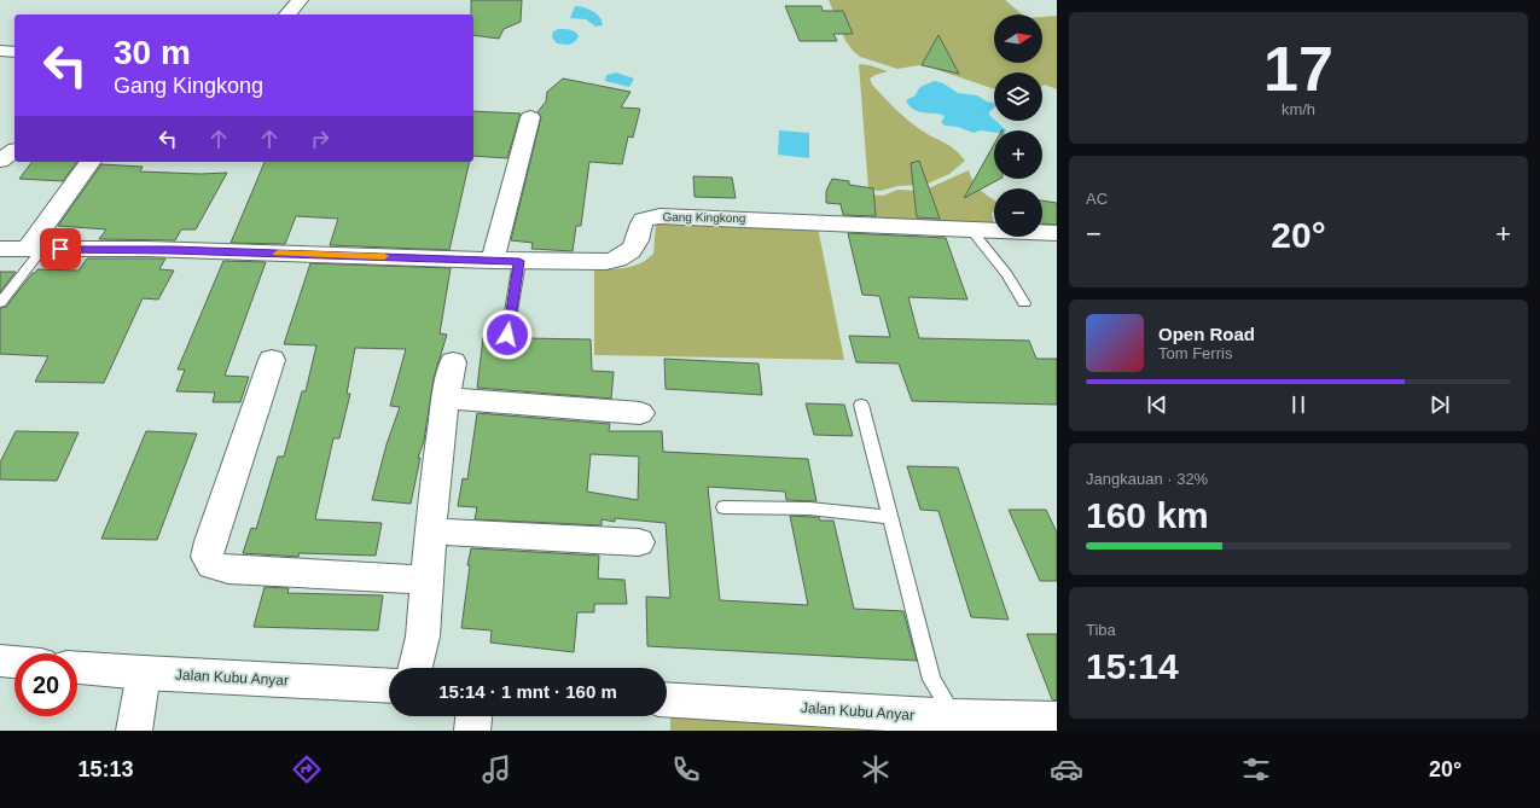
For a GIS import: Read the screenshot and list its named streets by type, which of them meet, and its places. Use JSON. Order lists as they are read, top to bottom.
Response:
{
  "streets": {
    "street": ["Gang Kingkong", "Jalan Kubu Anyar"]
  },
  "north": "right",
  "page": {
    "tile": [
      ["17", "km/h"],
      "AC",
      ["Jangkauan · 32%", "160 km"],
      ["Tiba", "15:14"]
    ],
    "map_buttons": ["+", "−"],
    "turn": ["30 m", "Gang Kingkong"],
    "heat": ["−", "20°", "+"],
    "song": ["Open Road", "Tom Ferris"],
    "limit": "20",
    "trip": "15:14 · 1 mnt · 160 m",
    "tabs": ["15:13", "20°"]
  }
}
